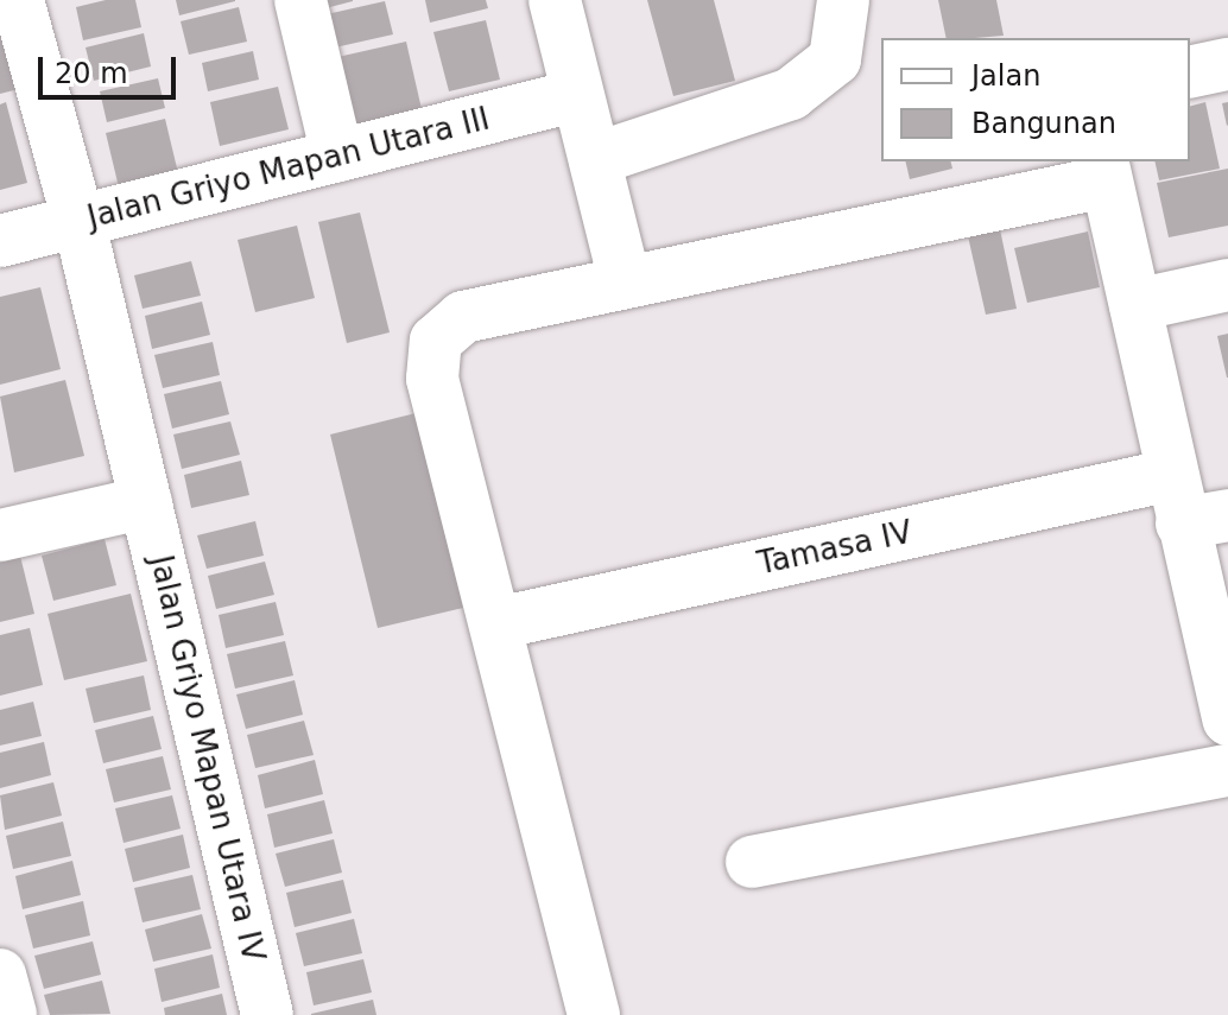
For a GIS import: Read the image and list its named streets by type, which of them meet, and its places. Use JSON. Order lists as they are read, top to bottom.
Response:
{
  "streets": {
    "street": ["Jalan Griyo Mapan Utara III", "Tamasa IV", "Jalan Griyo Mapan Utara IV"]
  },
  "crossings": [
    ["Jalan Griyo Mapan Utara III", "Jalan Griyo Mapan Utara IV"]
  ],
  "legend": ["Jalan", "Bangunan"],
  "scale_bar": "20 m"
}
